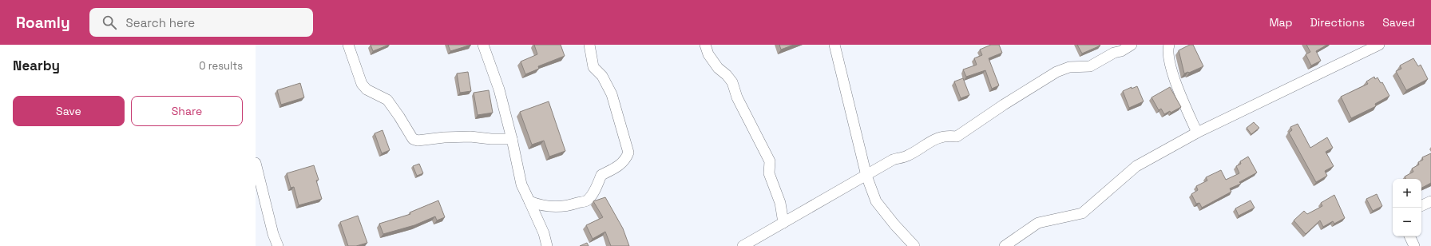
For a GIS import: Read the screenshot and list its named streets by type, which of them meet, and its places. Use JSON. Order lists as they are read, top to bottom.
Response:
{
  "page": {
    "header": "Roamly",
    "search": "Search here",
    "nav": ["Map", "Directions", "Saved"],
    "heading": ["Nearby", "0 results"],
    "buttons": ["Save", "Share"],
    "map_buttons": ["+", "−"]
  }
}
